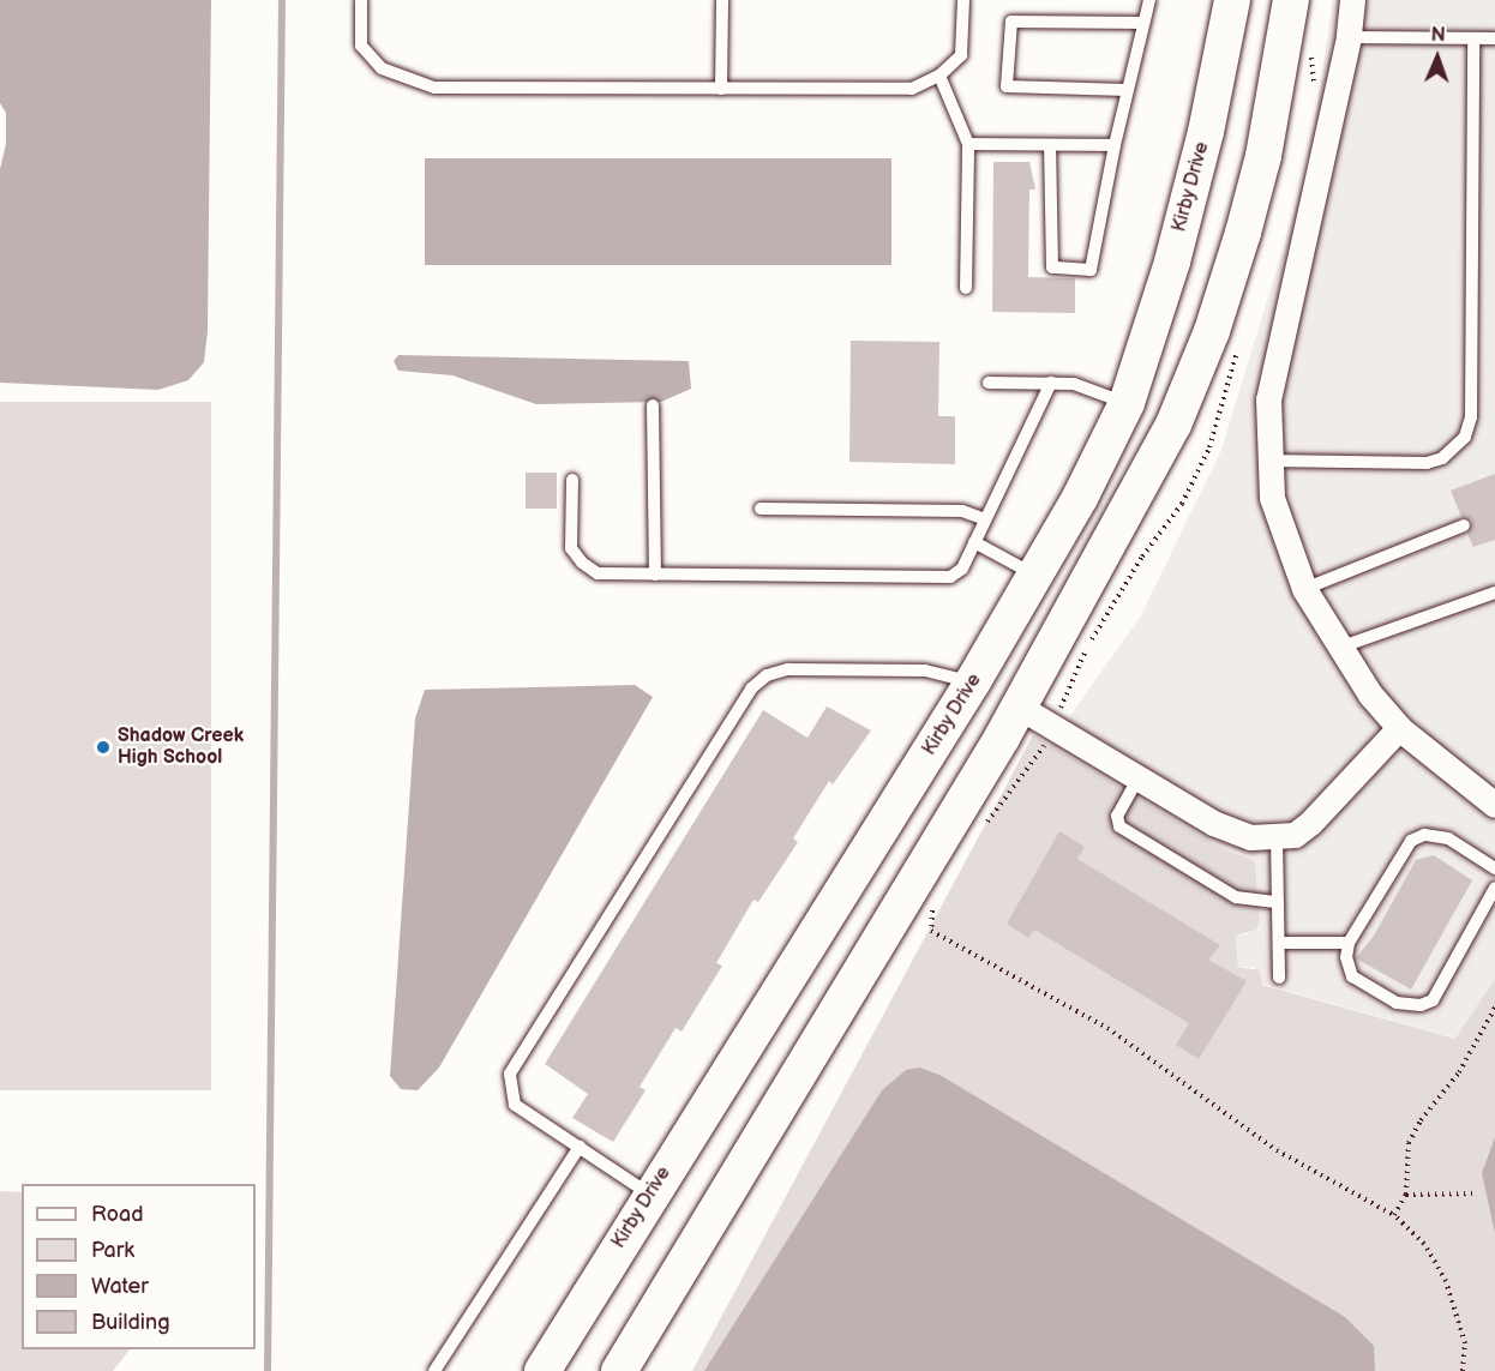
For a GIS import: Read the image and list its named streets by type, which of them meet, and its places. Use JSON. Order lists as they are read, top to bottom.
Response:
{
  "streets": {
    "main road": ["Kirby Drive"]
  },
  "places": ["Shadow Creek High School"],
  "legend": [
    "Road",
    "Park",
    "Water",
    "Building"
  ],
  "north": "top"
}
